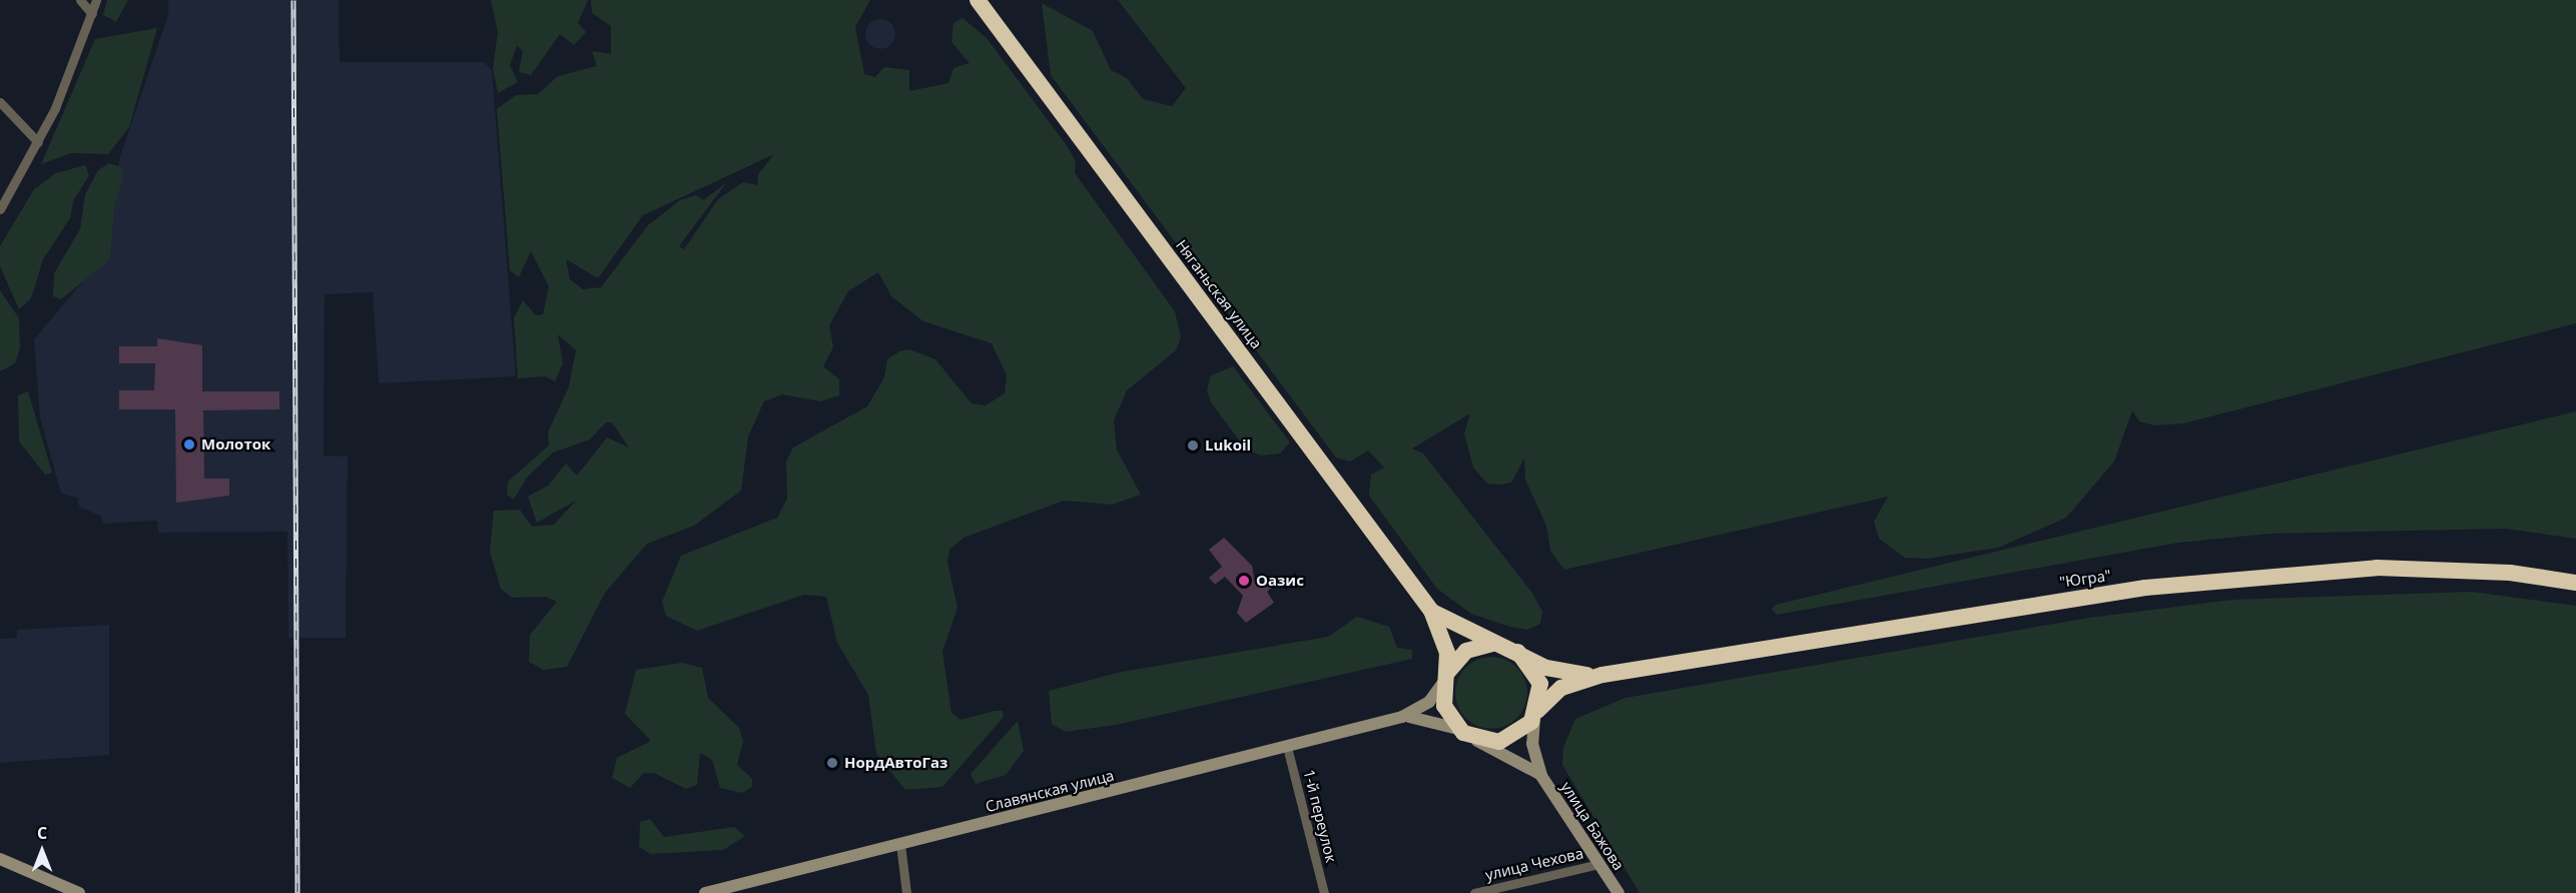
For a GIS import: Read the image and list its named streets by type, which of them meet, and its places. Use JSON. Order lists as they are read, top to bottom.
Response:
{
  "streets": {
    "highway": ["Няганьская улица", "\"Югра\""],
    "street": [
      "Славянская улица",
      "1-й переулок",
      "улица Бажова",
      "улица Чехова"
    ]
  },
  "crossings": [
    ["Славянская улица", "1-й переулок"],
    ["улица Бажова", "улица Чехова"]
  ],
  "places": [
    "Молоток",
    "Lukoil",
    "Оазис",
    "НордАвтоГаз"
  ],
  "north": "top"
}
